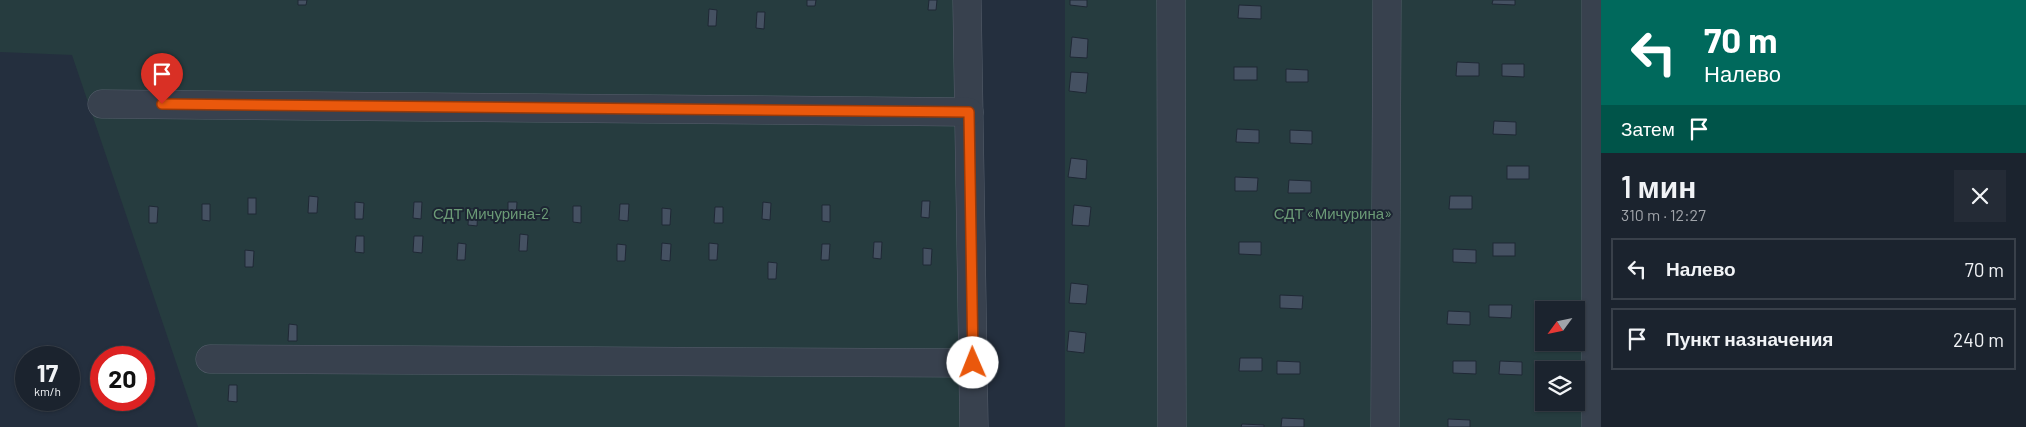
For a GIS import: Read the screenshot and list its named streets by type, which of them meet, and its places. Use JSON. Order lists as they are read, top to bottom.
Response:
{
  "parks": ["СДТ Мичурина-2", "СДТ «Мичурина»"],
  "north": "bottom left",
  "page": {
    "turn": ["70 m", "Налево"],
    "then": "Затем",
    "heading": ["1 мин", "310 m · 12:27"],
    "list": [
      {
        "name": "Налево",
        "value": "70 m"
      },
      {
        "name": "Пункт назначения",
        "value": "240 m"
      }
    ],
    "speed": "17 km/h",
    "limit": "20"
  }
}
